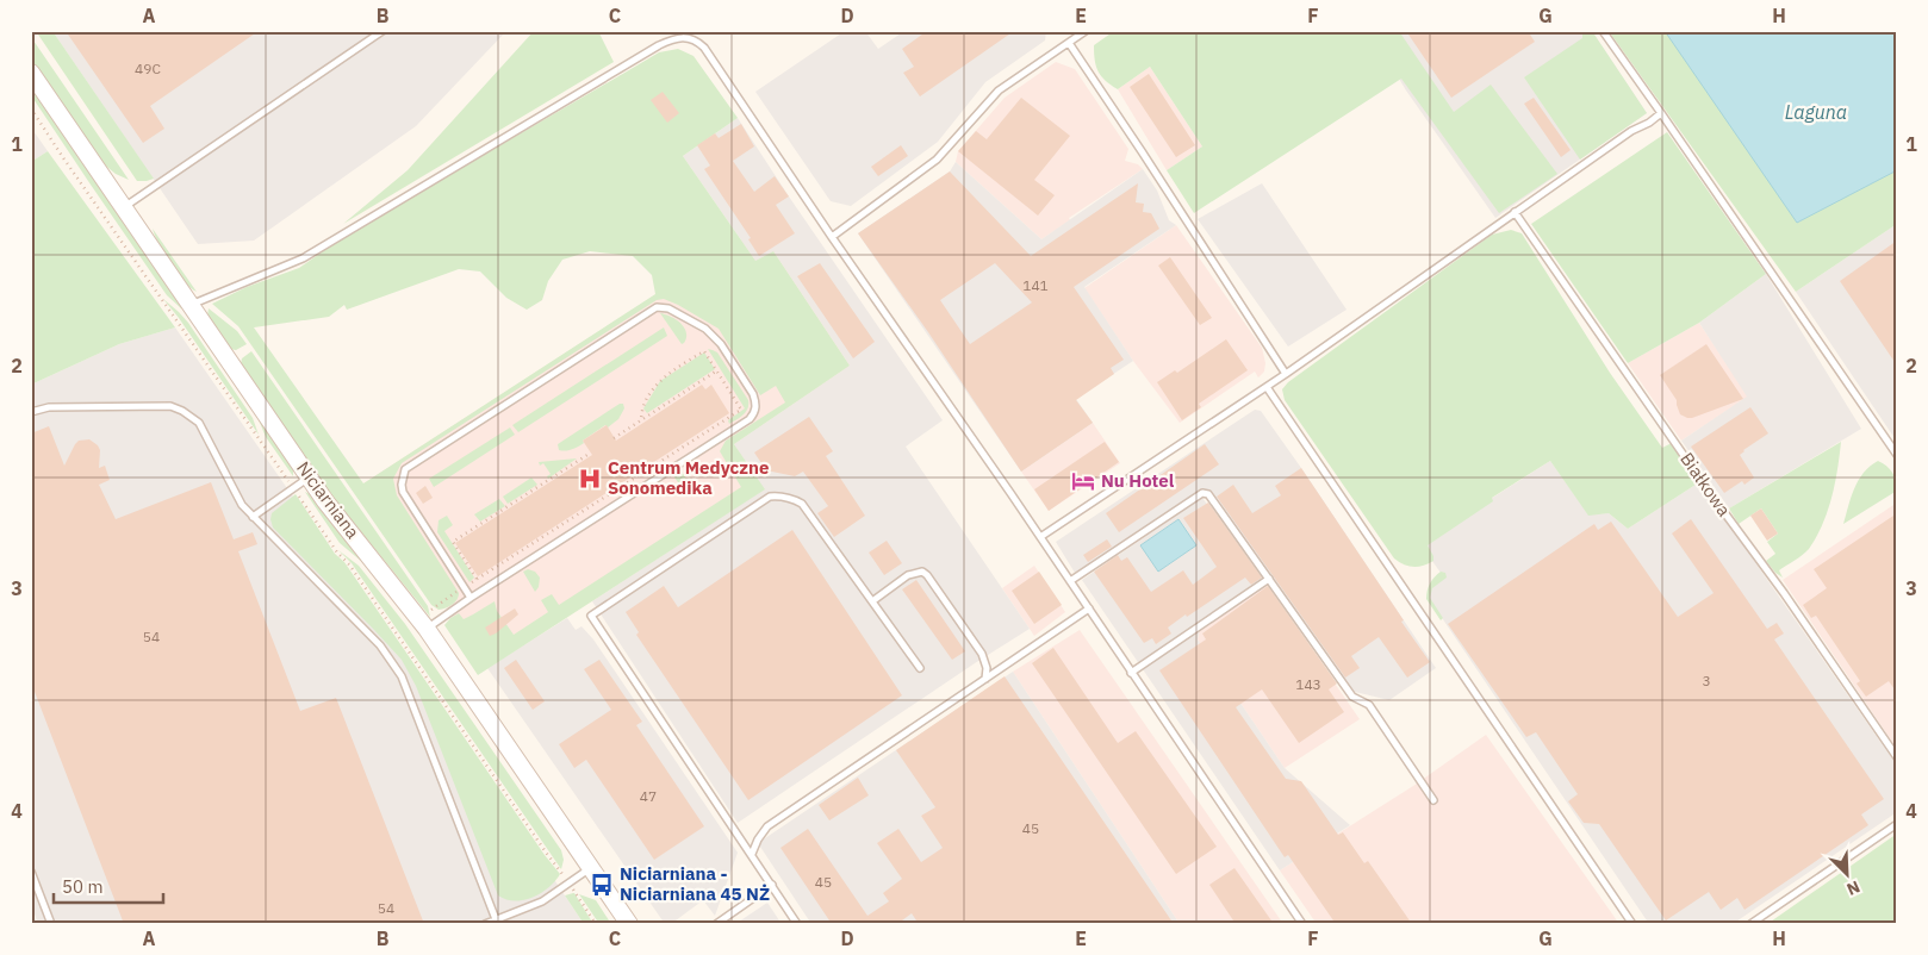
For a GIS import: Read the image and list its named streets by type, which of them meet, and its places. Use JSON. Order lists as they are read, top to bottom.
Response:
{
  "streets": {
    "street": ["Niciarniana"],
    "lane": ["Białkowa"]
  },
  "water": ["Laguna"],
  "places": {
    "hospital": ["Centrum Medyczne Sonomedika"],
    "hotel": ["Nu Hotel"],
    "bus stop": ["Niciarniana - Niciarniana 45 NŻ"]
  },
  "house_numbers": [
    "49C",
    "141",
    "54",
    "3",
    "143",
    "47",
    "45",
    "45",
    "54"
  ],
  "scale_bar": "50 m",
  "north": "bottom right",
  "grid": {
    "columns": [
      "A",
      "B",
      "C",
      "D",
      "E",
      "F",
      "G",
      "H"
    ],
    "rows": [
      "1",
      "2",
      "3",
      "4"
    ]
  }
}
